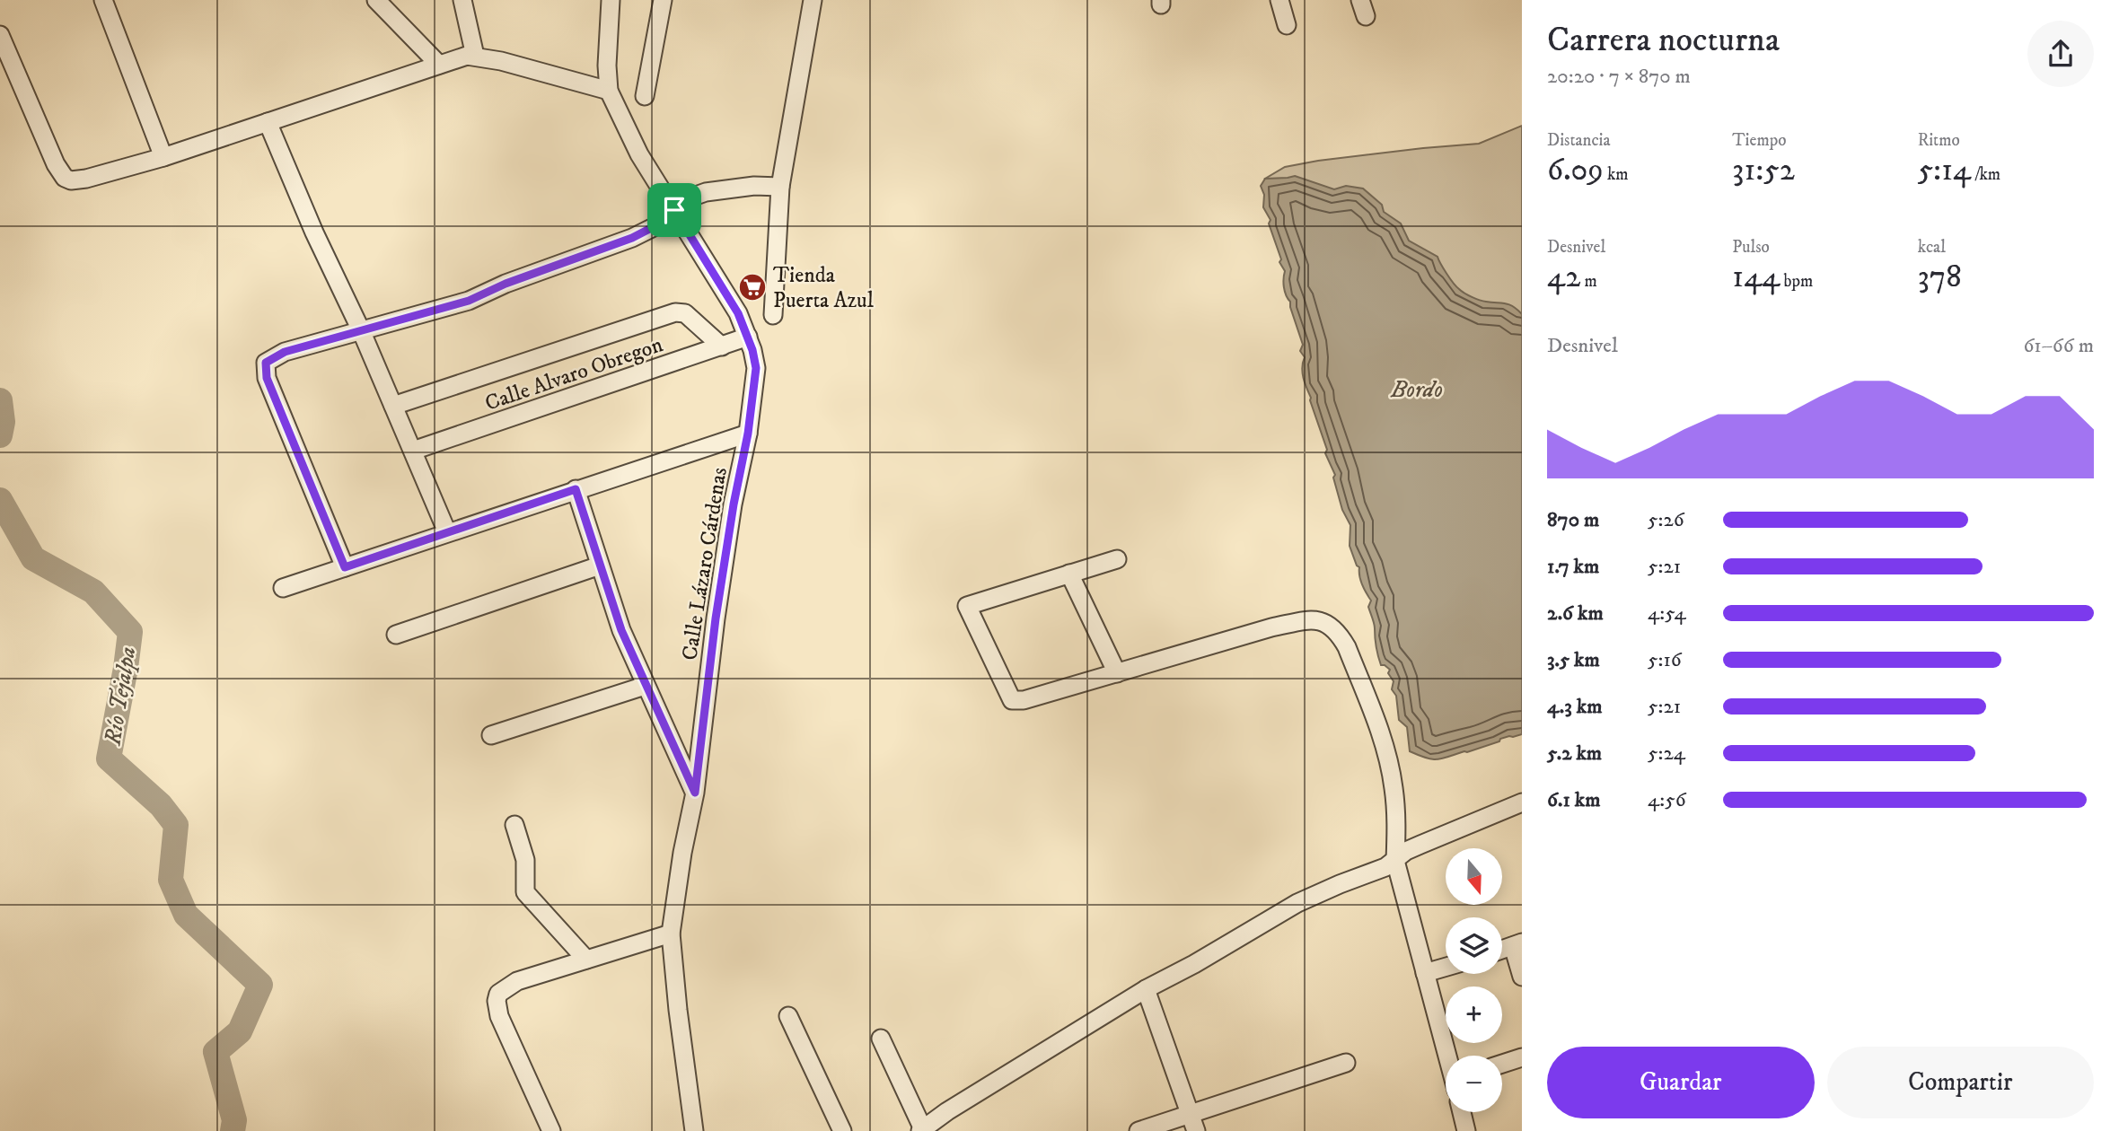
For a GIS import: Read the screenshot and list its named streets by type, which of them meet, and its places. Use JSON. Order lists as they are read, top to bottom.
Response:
{
  "streets": {
    "street": ["Calle Alvaro Obregon", "Calle Lázaro Cárdenas"]
  },
  "crossings": [
    ["Calle Alvaro Obregon", "Calle Lázaro Cárdenas"]
  ],
  "water": ["Bordo", "Río Tejalpa"],
  "places": {
    "supermarket": ["Tienda Puerta Azul"]
  },
  "north": "bottom",
  "page": {
    "heading": ["Carrera nocturna", "20:20 · 7 × 870 m"],
    "stats": [
      ["Distancia", "6.09 km"],
      ["Tiempo", "31:52"],
      ["Ritmo", "5:14 /km"],
      ["Desnivel", "42 m"],
      ["Pulso", "144 bpm"],
      ["kcal", "378"]
    ],
    "chart": ["Desnivel", "61–66 m"],
    "list": [
      {
        "name": "870 m",
        "note": "5:26"
      },
      {
        "name": "1.7 km",
        "note": "5:21"
      },
      {
        "name": "2.6 km",
        "note": "4:54"
      },
      {
        "name": "3.5 km",
        "note": "5:16"
      },
      {
        "name": "4.3 km",
        "note": "5:21"
      },
      {
        "name": "5.2 km",
        "note": "5:24"
      },
      {
        "name": "6.1 km",
        "note": "4:56"
      }
    ],
    "map_buttons": ["+", "−"],
    "buttons": ["Guardar", "Compartir"]
  }
}
